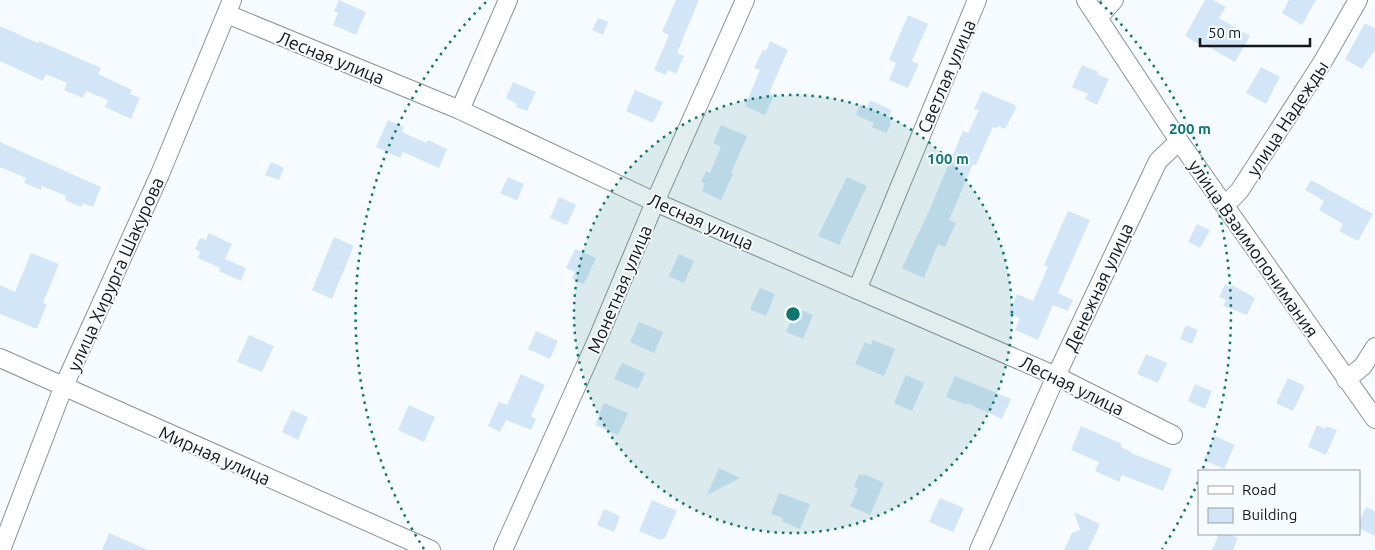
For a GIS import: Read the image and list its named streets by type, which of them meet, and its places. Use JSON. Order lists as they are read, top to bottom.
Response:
{
  "streets": {
    "street": [
      "Лесная улица",
      "Светлая улица",
      "улица Надежды",
      "улица Взаимопонимания",
      "улица Хирурга Шакурова",
      "Денежная улица",
      "Монетная улица",
      "Мирная улица"
    ]
  },
  "crossings": [
    ["Лесная улица", "Светлая улица"],
    ["Лесная улица", "улица Хирурга Шакурова"],
    ["Лесная улица", "Денежная улица"],
    ["Лесная улица", "Монетная улица"],
    ["улица Надежды", "улица Взаимопонимания"],
    ["улица Взаимопонимания", "Денежная улица"],
    ["улица Хирурга Шакурова", "Мирная улица"]
  ],
  "legend": ["Road", "Building"],
  "scale_bar": "50 m",
  "rings": ["200 m", "100 m"]
}
